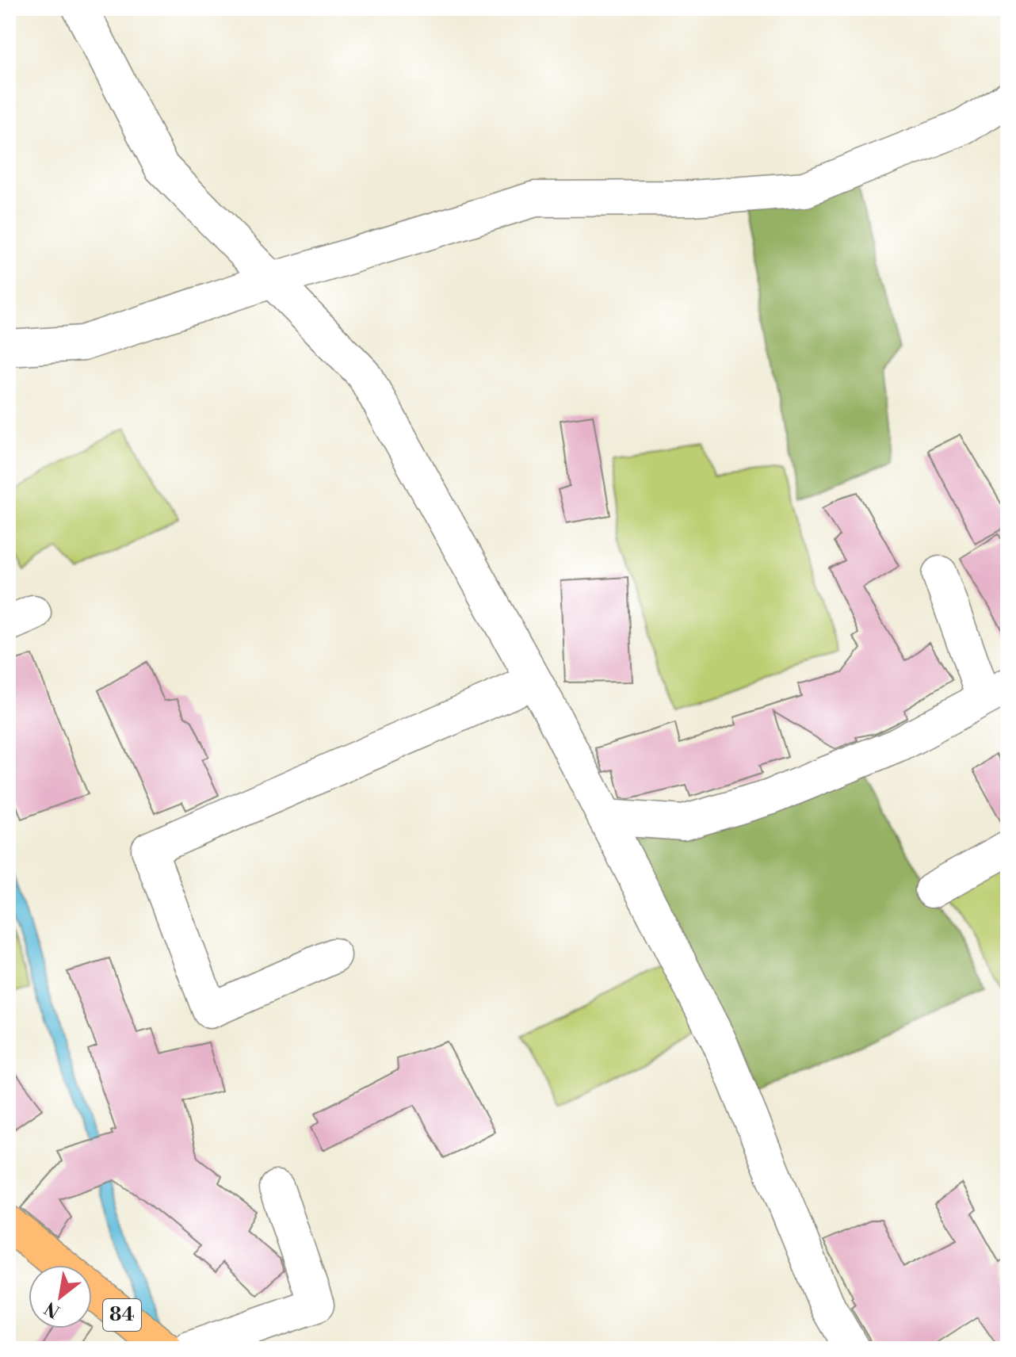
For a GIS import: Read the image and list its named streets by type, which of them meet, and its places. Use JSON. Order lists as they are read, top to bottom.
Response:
{
  "streets": {
    "main road": ["84"]
  },
  "north": "bottom left"
}
